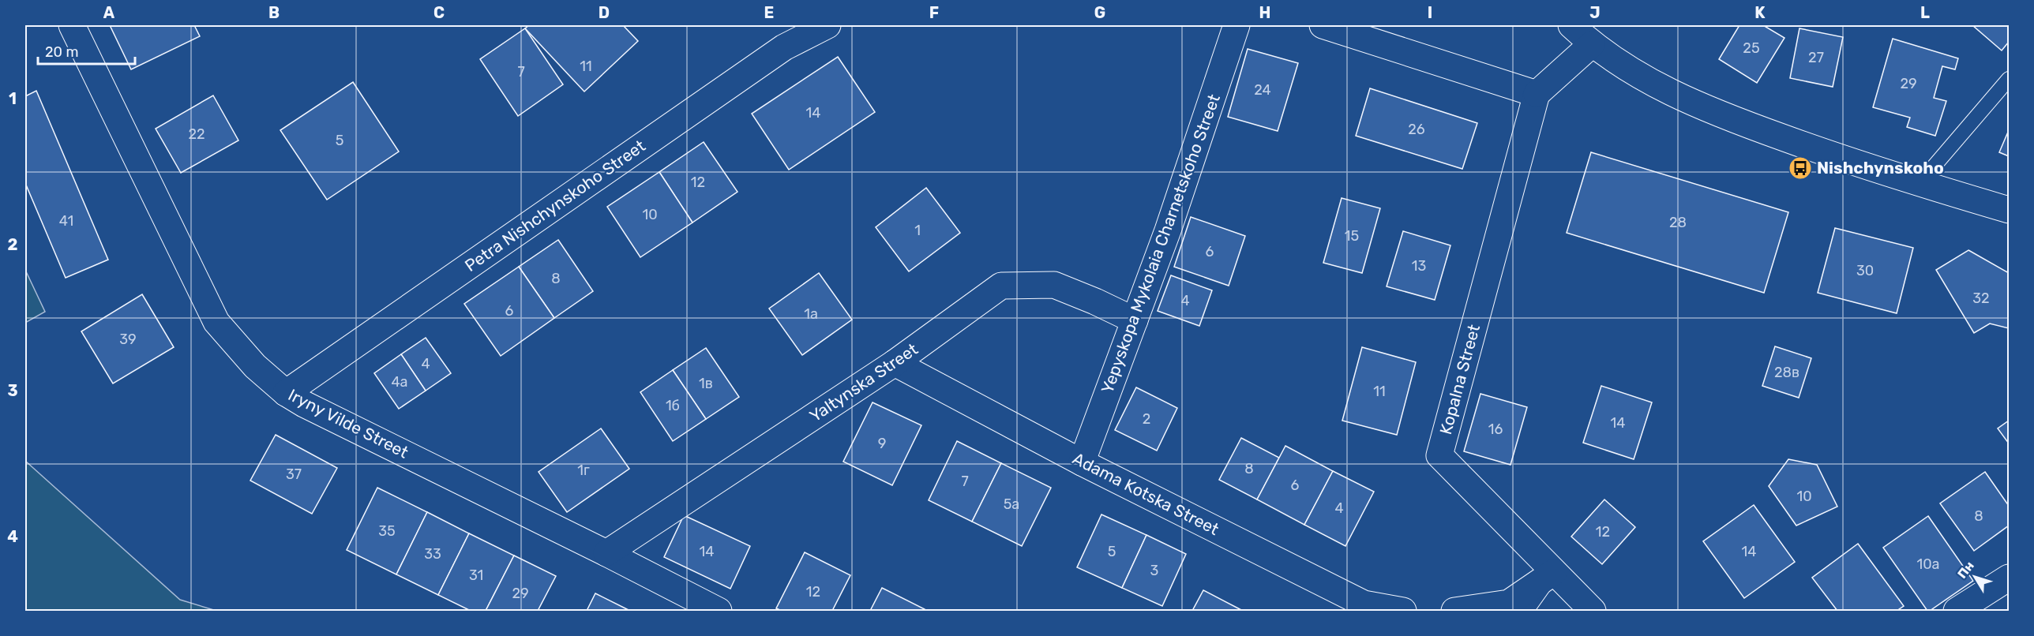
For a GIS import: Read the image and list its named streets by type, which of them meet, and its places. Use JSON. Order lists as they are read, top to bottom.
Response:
{
  "streets": {
    "street": [
      "Petra Nishchynskoho Street",
      "Yepyskopa Mykolaia Charnetskoho Street",
      "Kopalna Street",
      "Yaltynska Street",
      "Iryny Vilde Street",
      "Adama Kotska Street"
    ]
  },
  "crossings": [
    ["Petra Nishchynskoho Street", "Iryny Vilde Street"],
    ["Yepyskopa Mykolaia Charnetskoho Street", "Yaltynska Street"],
    ["Yepyskopa Mykolaia Charnetskoho Street", "Adama Kotska Street"],
    ["Yaltynska Street", "Iryny Vilde Street"],
    ["Yaltynska Street", "Adama Kotska Street"]
  ],
  "places": {
    "bus stop": ["Nishchynskoho"]
  },
  "house_numbers": [
    "25",
    "27",
    "11",
    "7",
    "29",
    "24",
    "14",
    "26",
    "22",
    "5",
    "12",
    "10",
    "41",
    "28",
    "1",
    "15",
    "6",
    "13",
    "30",
    "8",
    "32",
    "4",
    "6",
    "1а",
    "39",
    "4",
    "28в",
    "4а",
    "1в",
    "11",
    "1б",
    "2",
    "14",
    "16",
    "9",
    "8",
    "1г",
    "37",
    "7",
    "6",
    "10",
    "5а",
    "4",
    "8",
    "35",
    "12",
    "14",
    "5",
    "14",
    "33",
    "10а",
    "3",
    "31",
    "12",
    "29"
  ],
  "scale_bar": "20 m",
  "north": "top left",
  "grid": {
    "columns": [
      "A",
      "B",
      "C",
      "D",
      "E",
      "F",
      "G",
      "H",
      "I",
      "J",
      "K",
      "L"
    ],
    "rows": [
      "1",
      "2",
      "3",
      "4"
    ]
  }
}
